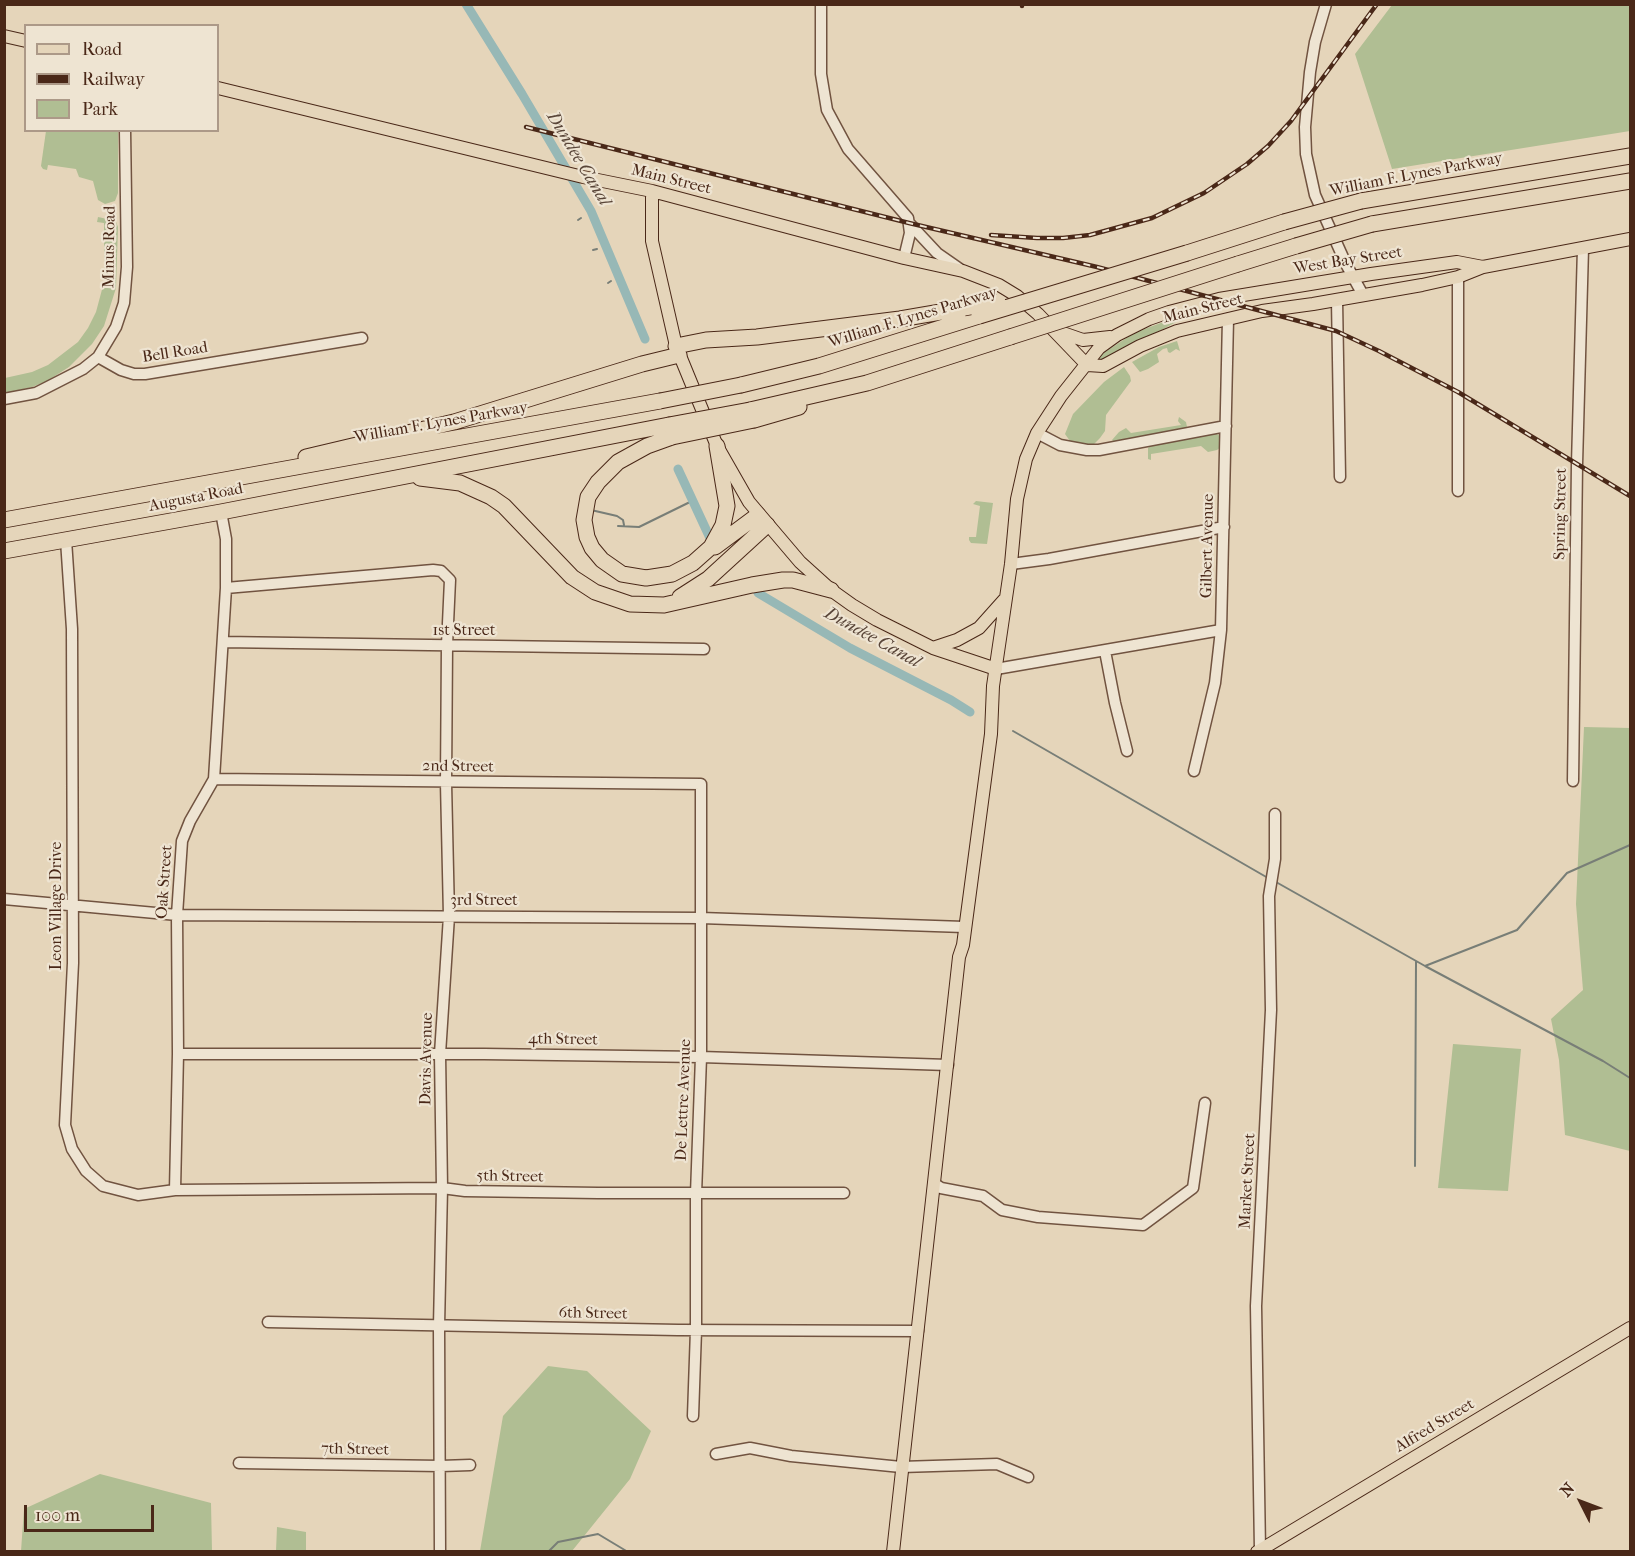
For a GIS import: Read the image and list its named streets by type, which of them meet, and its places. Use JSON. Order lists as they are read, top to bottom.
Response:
{
  "streets": {
    "highway": ["William F. Lynes Parkway", "Augusta Road"],
    "main road": ["Main Street", "West Bay Street", "Alfred Street"],
    "street": [
      "Minus Road",
      "Bell Road",
      "Spring Street",
      "Gilbert Avenue",
      "1st Street",
      "2nd Street",
      "Oak Street",
      "3rd Street",
      "Leon Village Drive",
      "4th Street",
      "Davis Avenue",
      "De Lettre Avenue",
      "5th Street",
      "Market Street",
      "6th Street",
      "7th Street"
    ]
  },
  "crossings": [
    ["William F. Lynes Parkway", "Augusta Road"],
    ["Main Street", "West Bay Street"],
    ["Main Street", "Gilbert Avenue"],
    ["Minus Road", "Bell Road"],
    ["West Bay Street", "Spring Street"],
    ["Augusta Road", "Oak Street"],
    ["Augusta Road", "Leon Village Drive"],
    ["1st Street", "Oak Street"],
    ["1st Street", "Davis Avenue"],
    ["2nd Street", "Oak Street"],
    ["2nd Street", "Davis Avenue"],
    ["2nd Street", "De Lettre Avenue"],
    ["Oak Street", "3rd Street"],
    ["Oak Street", "Leon Village Drive"],
    ["Oak Street", "4th Street"],
    ["Oak Street", "Davis Avenue"],
    ["Oak Street", "5th Street"],
    ["3rd Street", "Leon Village Drive"],
    ["3rd Street", "Davis Avenue"],
    ["3rd Street", "De Lettre Avenue"],
    ["Leon Village Drive", "5th Street"],
    ["4th Street", "Davis Avenue"],
    ["4th Street", "De Lettre Avenue"],
    ["Davis Avenue", "5th Street"],
    ["Davis Avenue", "6th Street"],
    ["Davis Avenue", "7th Street"],
    ["De Lettre Avenue", "5th Street"],
    ["De Lettre Avenue", "6th Street"],
    ["Market Street", "Alfred Street"]
  ],
  "water": ["Dundee Canal"],
  "legend": ["Road", "Railway", "Park"],
  "scale_bar": "100 m",
  "north": "top left"
}
